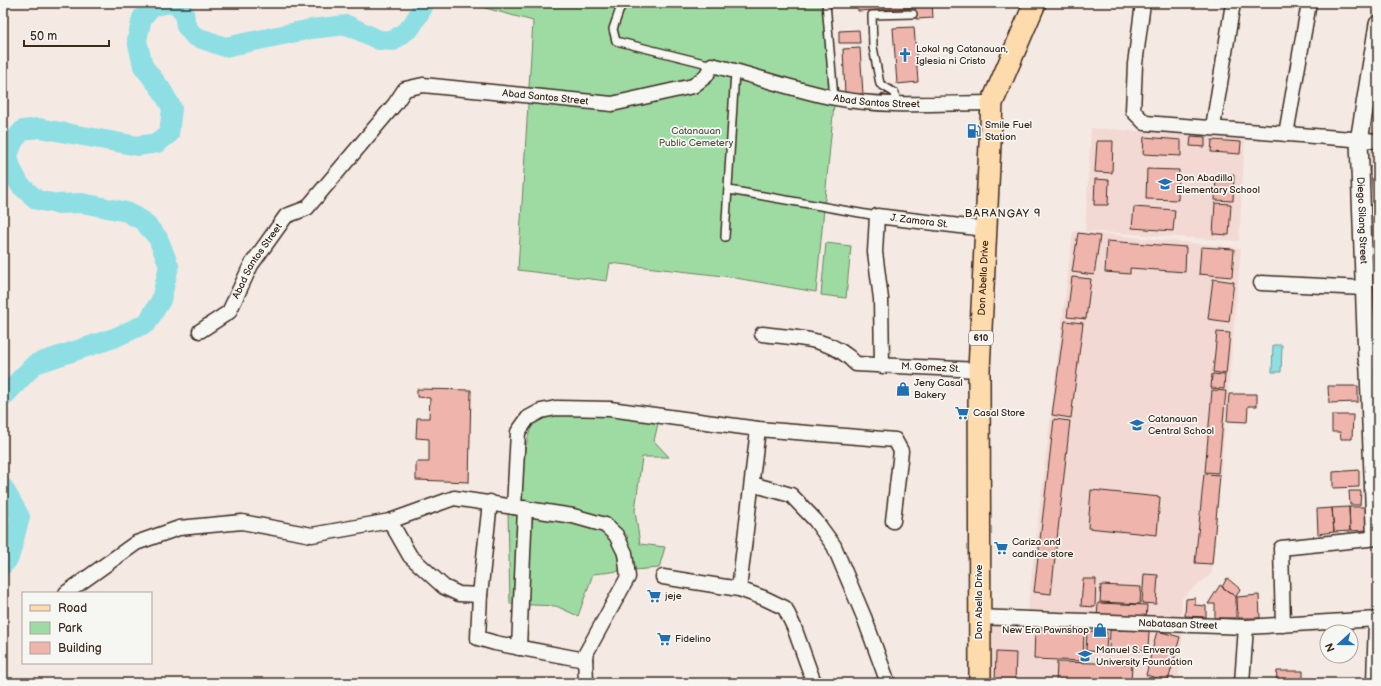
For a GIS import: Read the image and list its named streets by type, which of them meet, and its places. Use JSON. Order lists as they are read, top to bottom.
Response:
{
  "streets": {
    "main road": ["Don Abella Drive", "610"],
    "street": [
      "Abad Santos Street",
      "J. Zamora St.",
      "Diego Silang Street",
      "M. Gomez St.",
      "Nabatasan Street"
    ]
  },
  "crossings": [
    ["Abad Santos Street", "Don Abella Drive"],
    ["J. Zamora St.", "Don Abella Drive"],
    ["Don Abella Drive", "M. Gomez St."],
    ["Don Abella Drive", "Nabatasan Street"]
  ],
  "districts": ["BARANGAY 9"],
  "parks": ["Catanauan Public Cemetery"],
  "places": {
    "church": ["Lokal ng Catanauan, Iglesia ni Cristo"],
    "fuel station": ["Smile Fuel Station"],
    "school or university": ["Don Abadilla Elementary School", "Catanauan Central School", "Manuel S. Enverga University Foundation"],
    "shop": ["Jeny Casal Bakery", "New Era Pawnshop"],
    "supermarket": [
      "Casal Store",
      "Cariza and candice store",
      "jeje",
      "Fidelino"
    ]
  },
  "legend": ["Road", "Park", "Building"],
  "scale_bar": "50 m",
  "north": "left"
}
